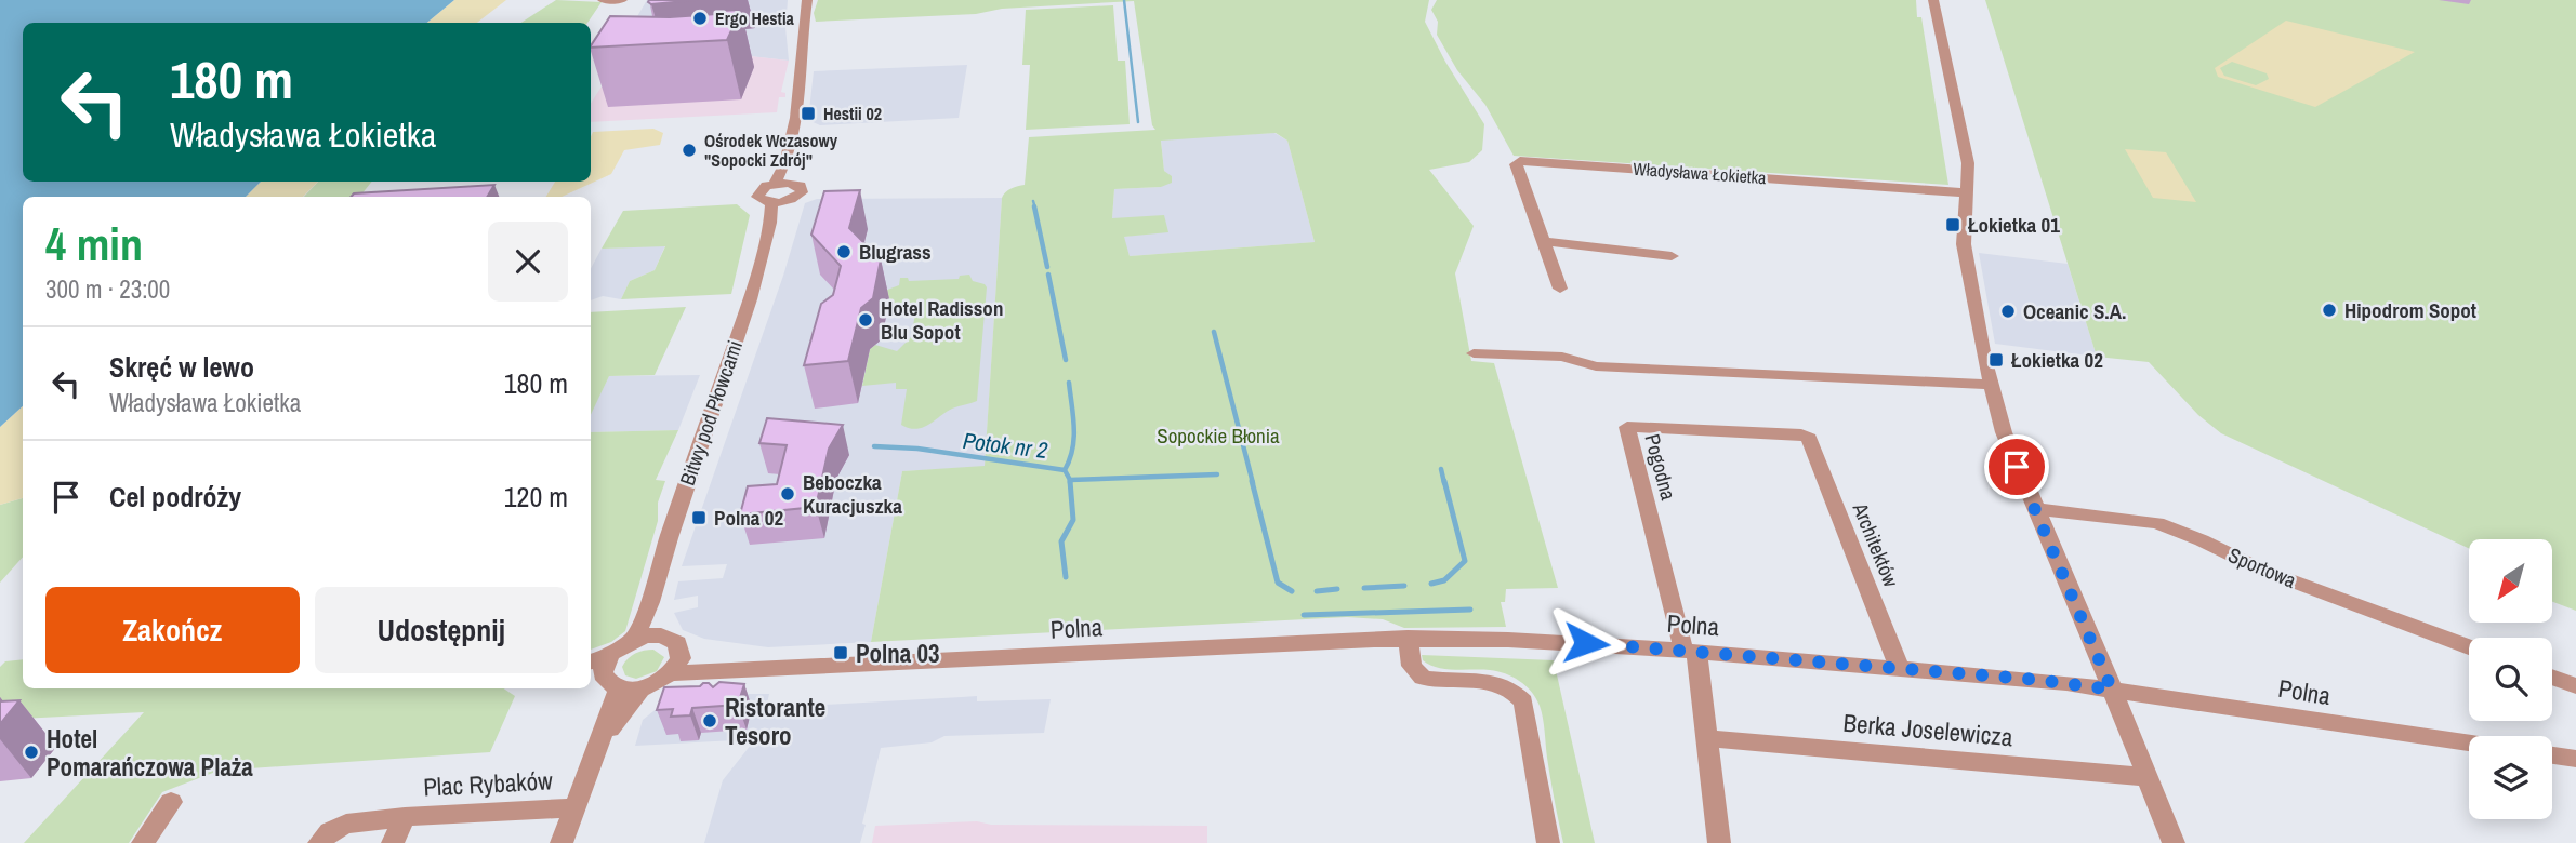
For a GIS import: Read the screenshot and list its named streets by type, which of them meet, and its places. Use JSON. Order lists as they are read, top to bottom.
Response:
{
  "streets": {
    "street": [
      "Władysława Łokietka",
      "Bitwy pod Płowcami",
      "Pogodna",
      "Architektów",
      "Sportowa",
      "Polna",
      "Berka Joselewicza",
      "Plac Rybaków"
    ]
  },
  "crossings": [
    ["Pogodna", "Architektów"],
    ["Pogodna", "Polna"],
    ["Architektów", "Polna"]
  ],
  "water": ["Potok nr 2"],
  "parks": ["Sopockie Błonia"],
  "places": {
    "other": [
      "Ergo Hestia",
      "Ośrodek Wczasowy \"Sopocki Zdrój\"",
      "Blugrass",
      "Hipodrom Sopot",
      "Oceanic S.A.",
      "Hotel Radisson Blu Sopot",
      "Beboczka Kuracjuszka",
      "Ristorante Tesoro",
      "Hotel Pomarańczowa Plaża"
    ],
    "transit": [
      "Hestii 02",
      "Łokietka 01",
      "Łokietka 02",
      "Polna 02",
      "Polna 03"
    ]
  },
  "north": "bottom left",
  "page": {
    "turn": ["180 m", "Władysława Łokietka"],
    "heading": ["4 min", "300 m · 23:00"],
    "list": [
      {
        "name": "Skręć w lewo",
        "note": "Władysława Łokietka",
        "value": "180 m"
      },
      {
        "name": "Cel podróży",
        "value": "120 m"
      }
    ],
    "buttons": ["Zakończ", "Udostępnij"]
  }
}
